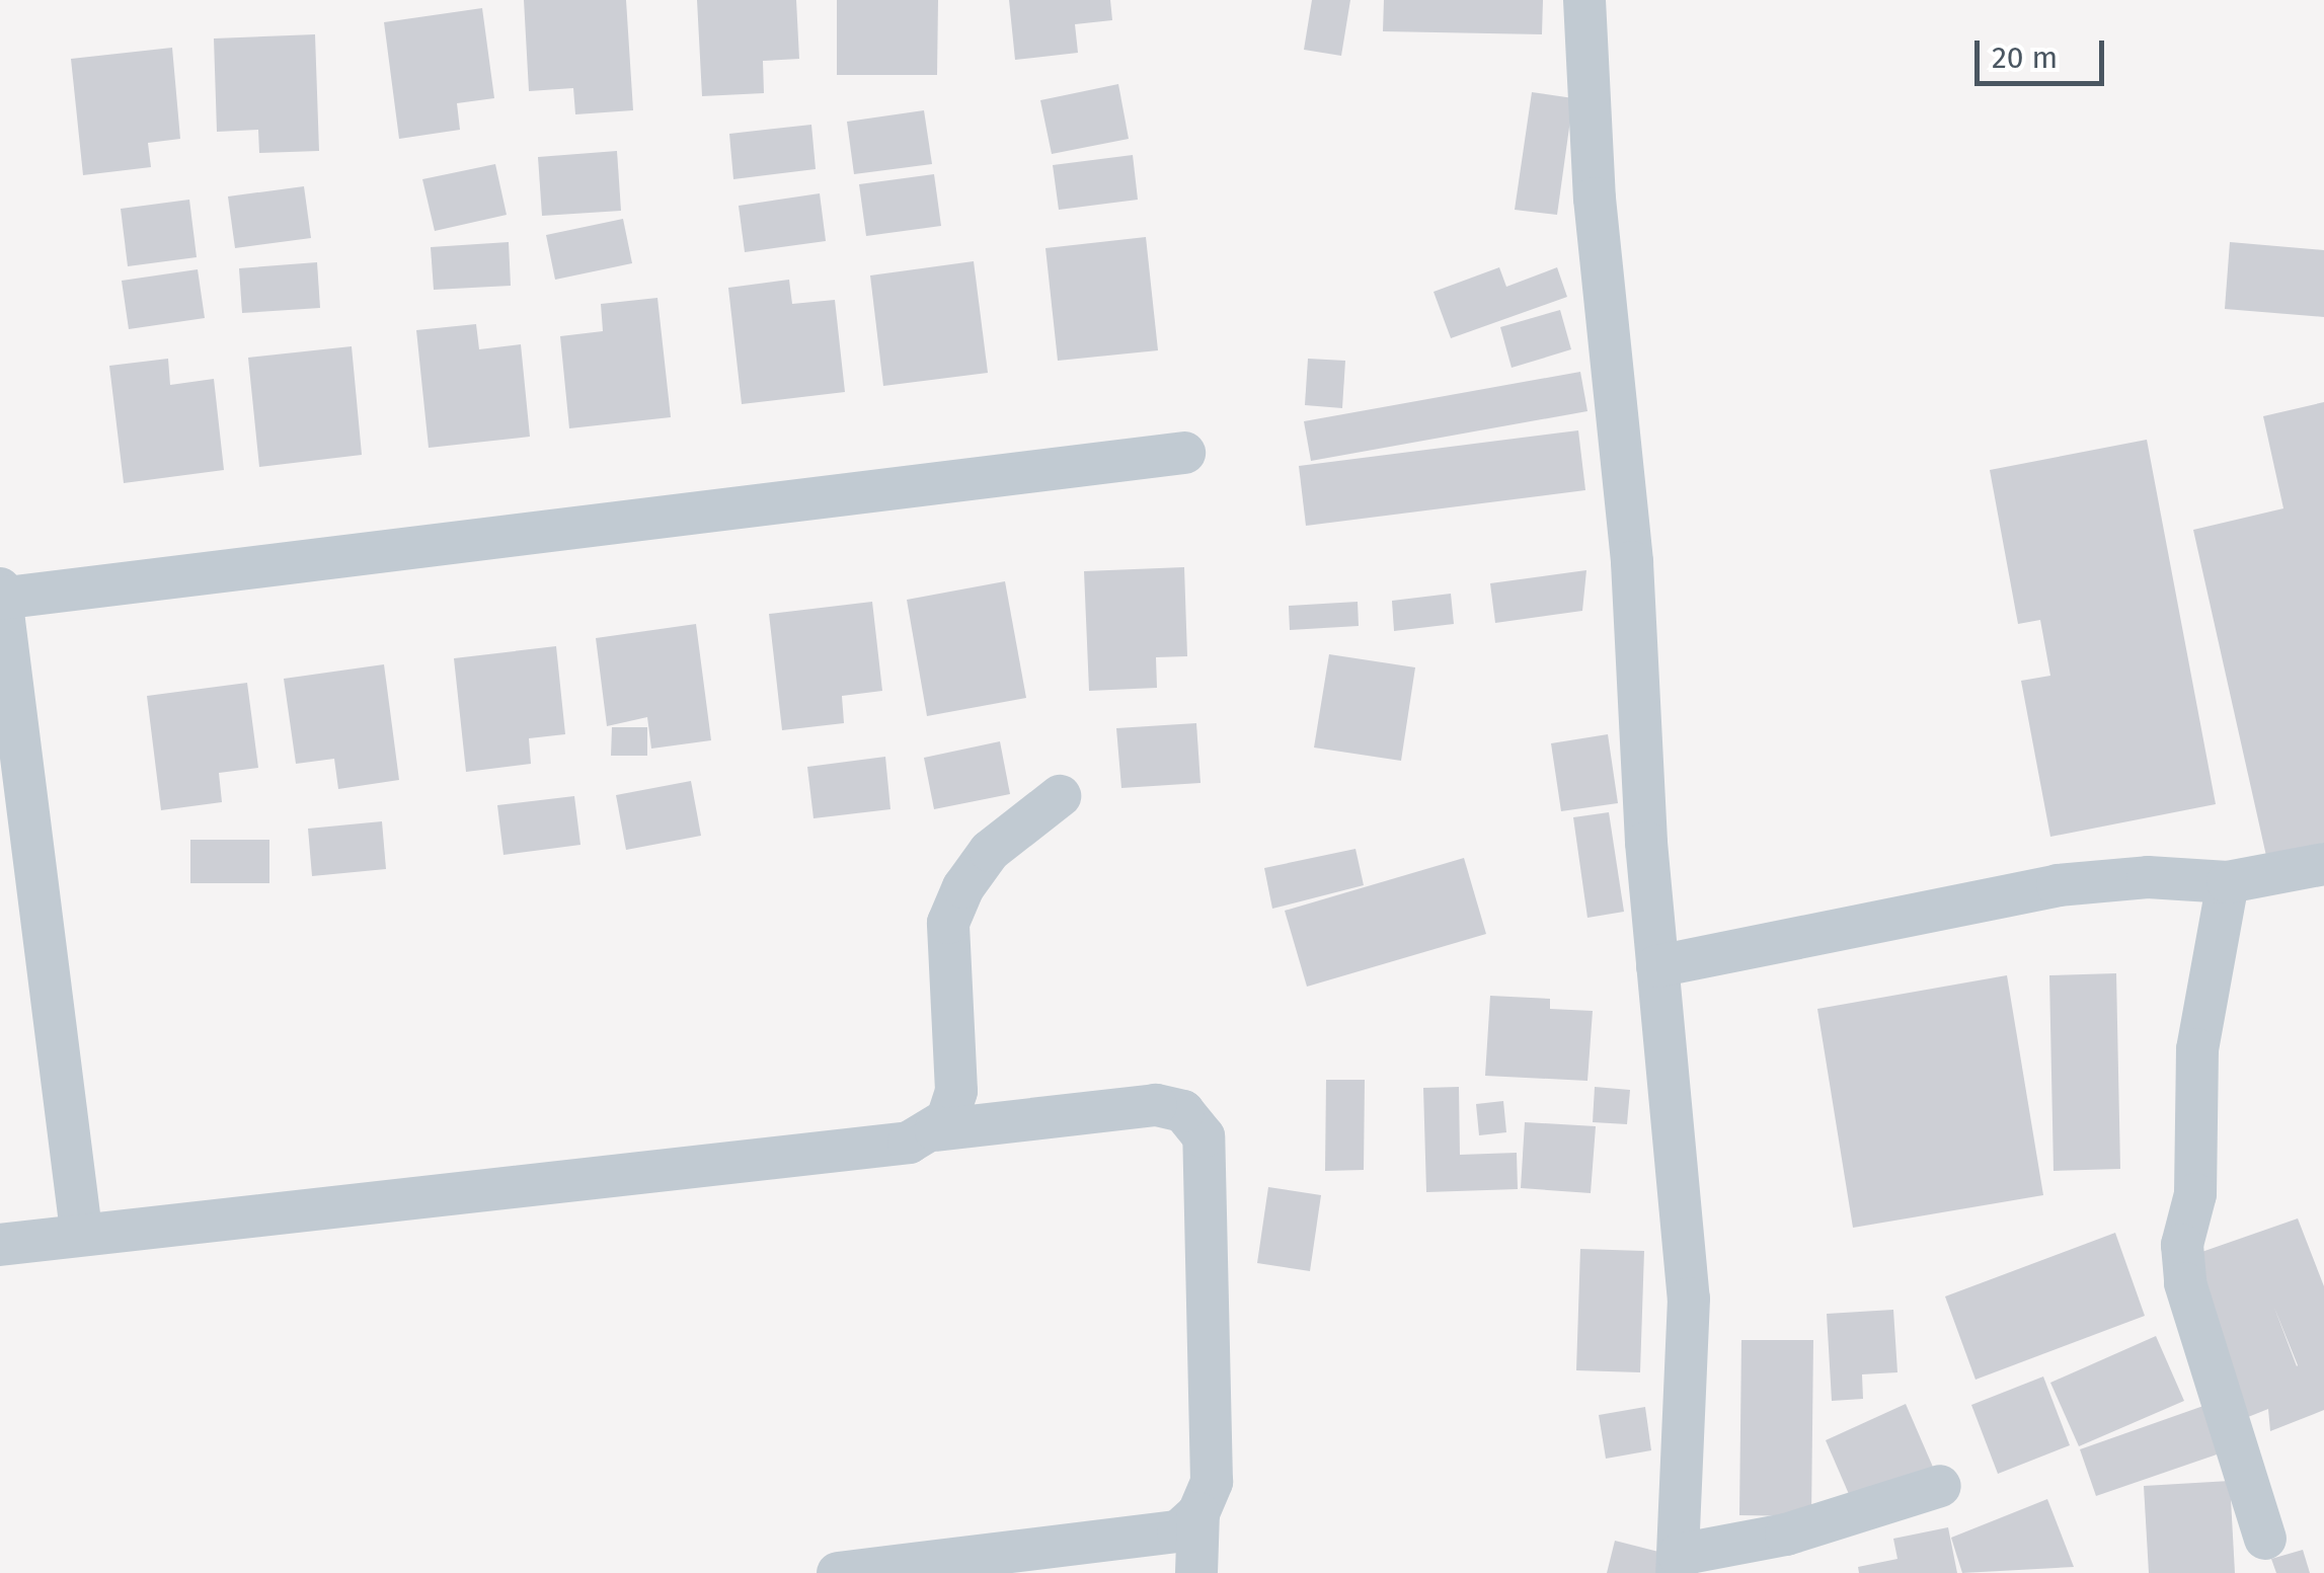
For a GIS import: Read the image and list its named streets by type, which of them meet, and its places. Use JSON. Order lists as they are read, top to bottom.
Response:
{
  "scale_bar": "20 m"
}
